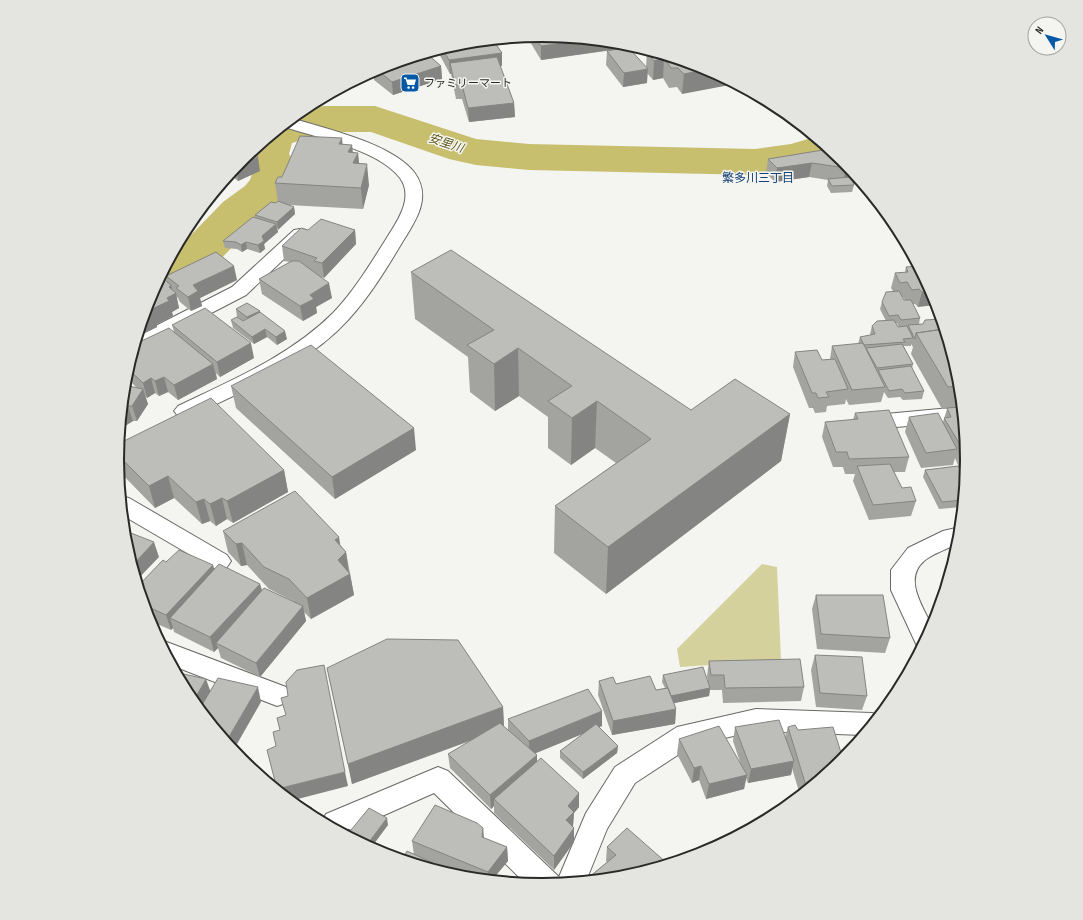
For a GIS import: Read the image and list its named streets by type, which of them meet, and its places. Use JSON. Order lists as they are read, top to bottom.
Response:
{
  "districts": ["繁多川三丁目"],
  "water": ["安里川"],
  "places": {
    "supermarket": ["ファミリーマート"]
  },
  "north": "top left"
}
